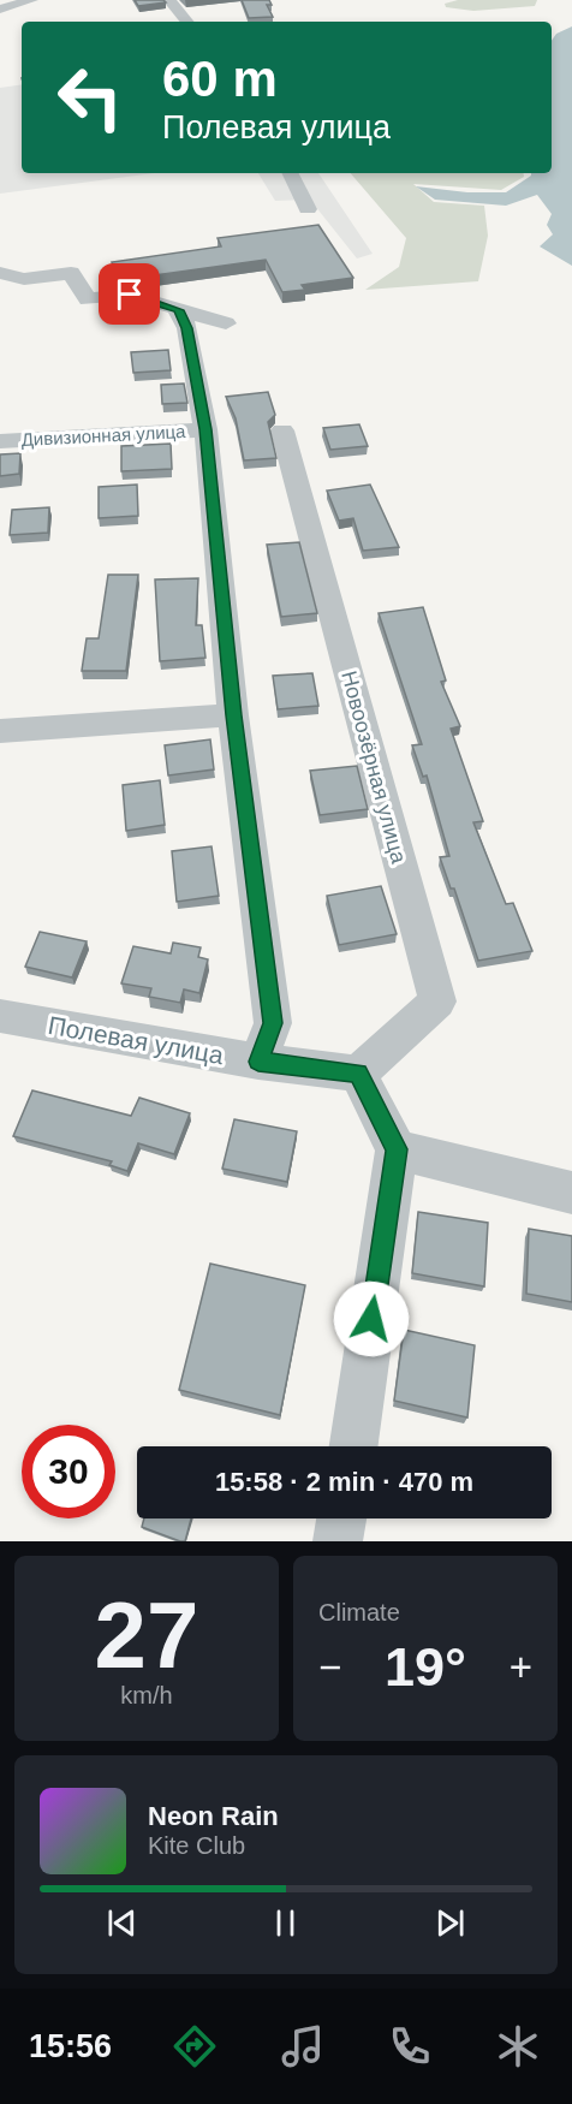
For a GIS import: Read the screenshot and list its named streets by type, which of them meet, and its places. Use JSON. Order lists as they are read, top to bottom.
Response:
{
  "streets": {
    "street": ["Дивизионная улица", "Новоозёрная улица", "Полевая улица"]
  },
  "crossings": [
    ["Новоозёрная улица", "Полевая улица"]
  ],
  "page": {
    "turn": ["60 m", "Полевая улица"],
    "limit": "30",
    "trip": "15:58 · 2 min · 470 m",
    "tile": [
      ["27", "km/h"],
      "Climate"
    ],
    "heat": ["−", "19°", "+"],
    "song": ["Neon Rain", "Kite Club"],
    "tabs": "15:56"
  }
}
